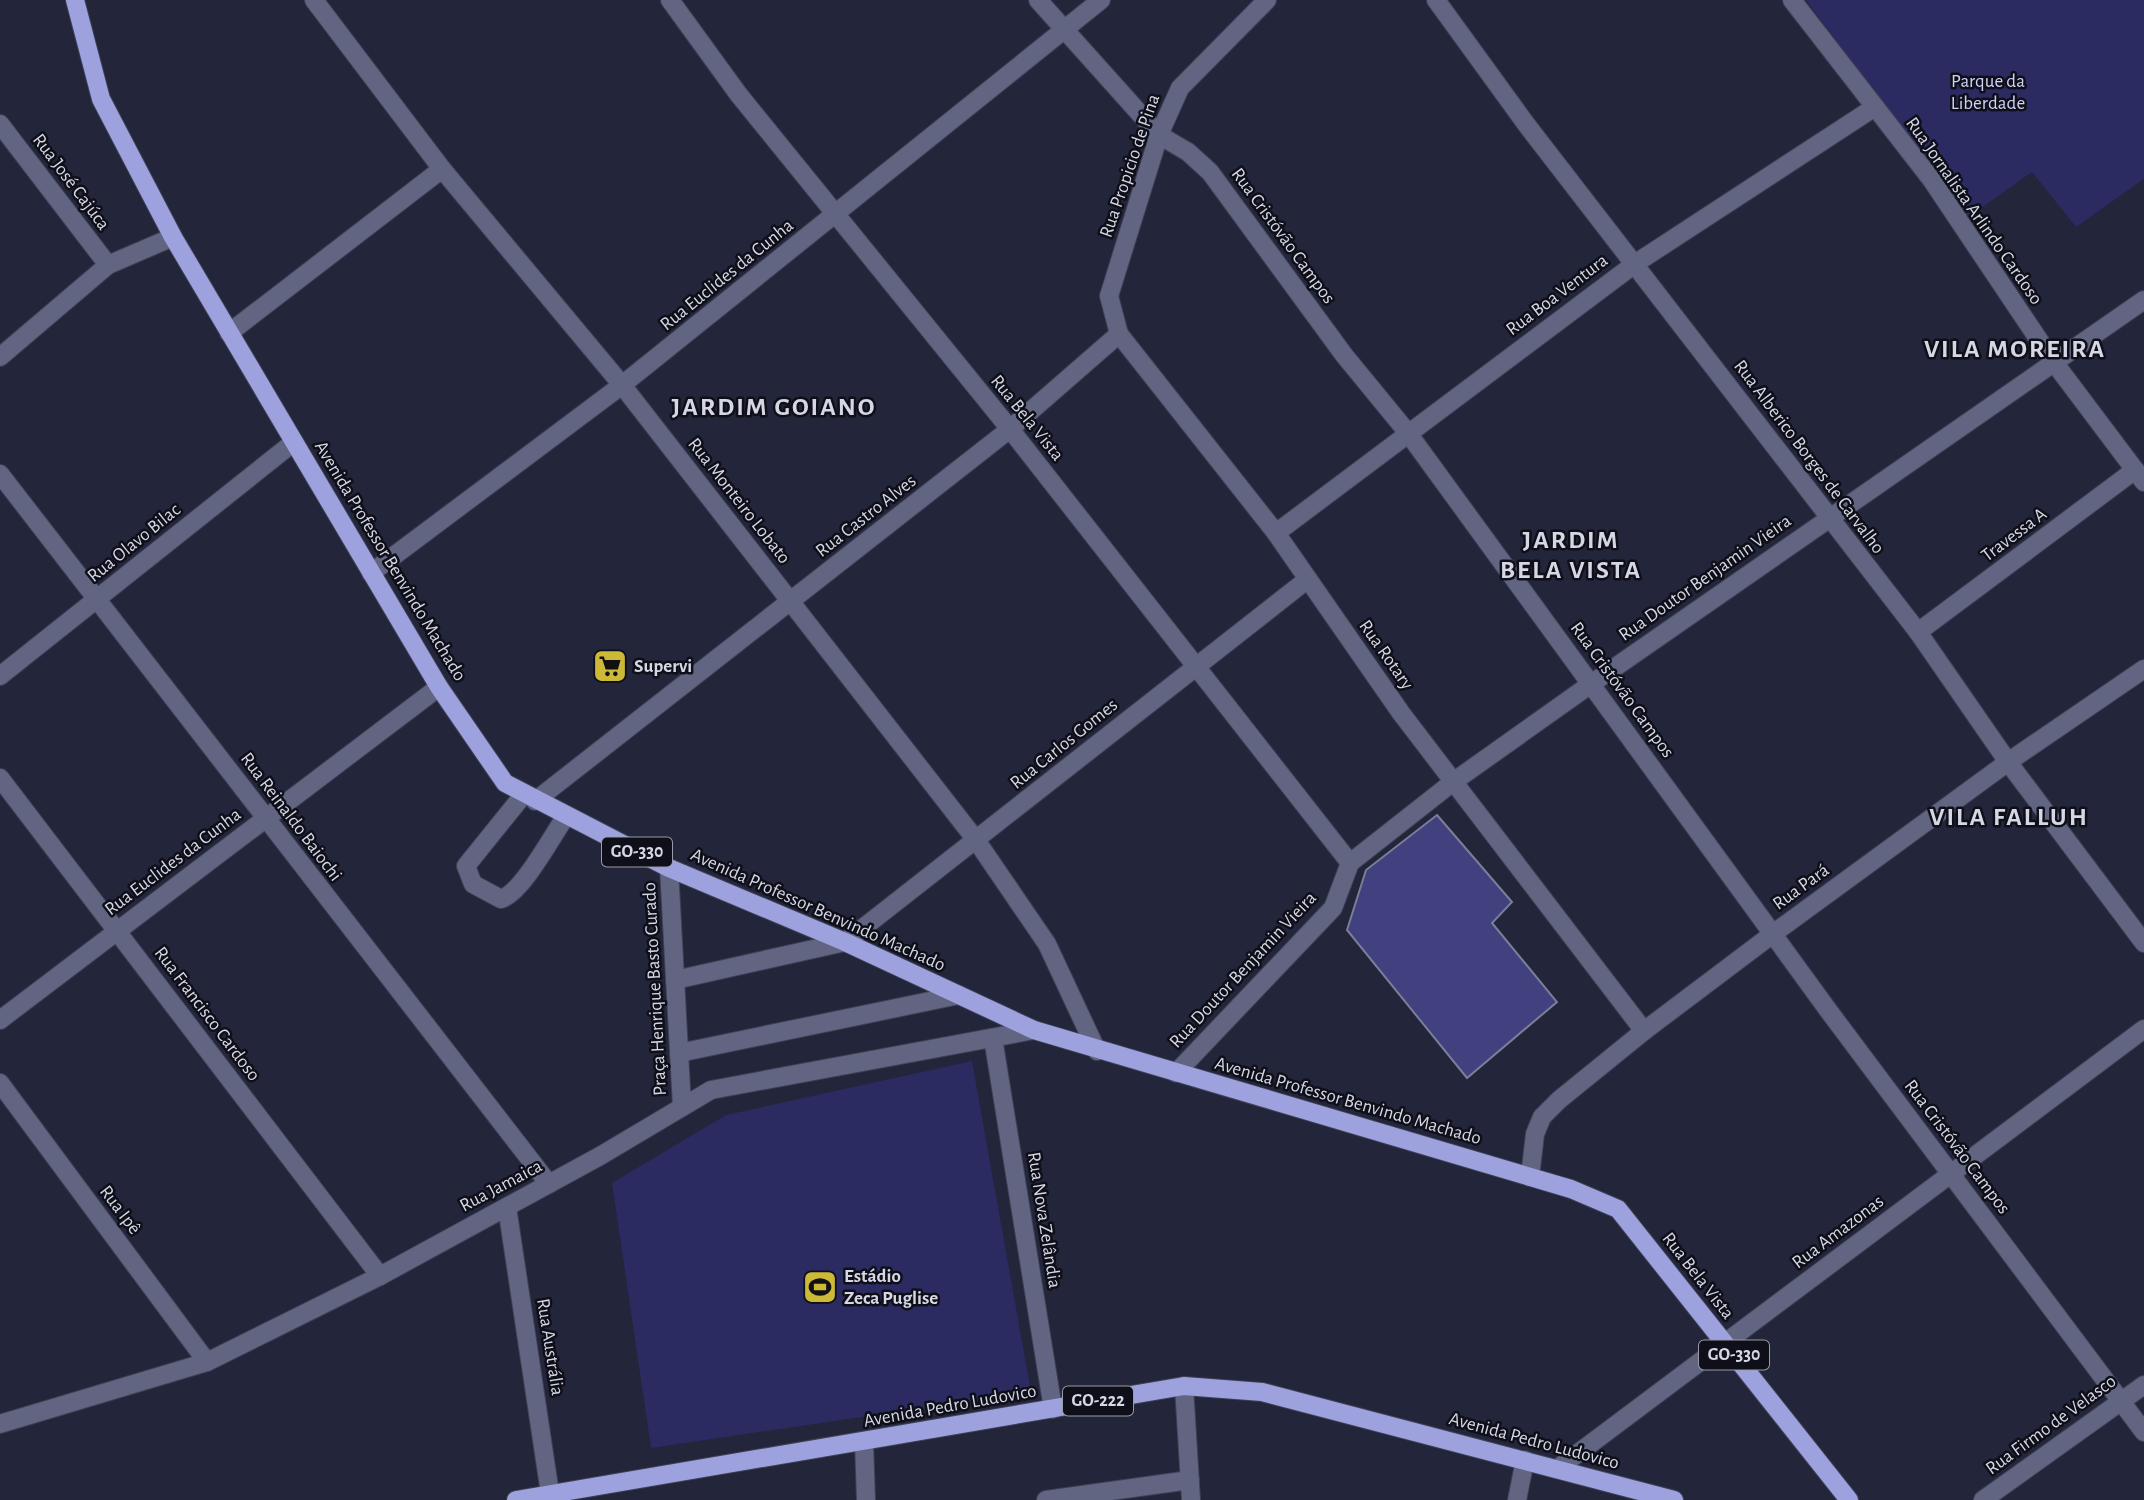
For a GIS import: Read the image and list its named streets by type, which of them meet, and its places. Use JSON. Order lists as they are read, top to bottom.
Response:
{
  "streets": {
    "main road": [
      "Rua Bela Vista",
      "Avenida Professor Benvindo Machado",
      "GO-330",
      "GO-222",
      "Avenida Pedro Ludovico"
    ],
    "street": [
      "Rua Propicio de Pina",
      "Rua José Cajúca",
      "Rua Jornalista Arlindo Cardoso",
      "Rua Cristóvão Campos",
      "Rua Euclides da Cunha",
      "Rua Boa Ventura",
      "Rua Alberico Borges de Carvalho",
      "Rua Monteiro Lobato",
      "Rua Castro Alves",
      "Travessa A",
      "Rua Olavo Bilac",
      "Rua Doutor Benjamin Vieira",
      "Rua Rotary",
      "Rua Carlos Gomes",
      "Rua Reinaldo Baiochi",
      "Rua Pará",
      "Praça Henrique Basto Curado",
      "Rua Francisco Cardoso",
      "Rua Jamaica",
      "Rua Ipê",
      "Rua Nova Zelândia",
      "Rua Amazonas",
      "Rua Austrália",
      "Rua Firmo de Velasco"
    ]
  },
  "crossings": [
    ["Rua Propicio de Pina", "Rua Cristóvão Campos"],
    ["Rua Propicio de Pina", "Rua Rotary"],
    ["Rua Jornalista Arlindo Cardoso", "Rua Boa Ventura"],
    ["Rua Jornalista Arlindo Cardoso", "Travessa A"],
    ["Rua Jornalista Arlindo Cardoso", "Rua Doutor Benjamin Vieira"],
    ["Rua Cristóvão Campos", "Rua Euclides da Cunha"],
    ["Rua Cristóvão Campos", "Rua Boa Ventura"],
    ["Rua Cristóvão Campos", "Rua Doutor Benjamin Vieira"],
    ["Rua Cristóvão Campos", "Rua Pará"],
    ["Rua Cristóvão Campos", "Rua Amazonas"],
    ["Rua Cristóvão Campos", "Rua Firmo de Velasco"],
    ["Rua Euclides da Cunha", "Rua Bela Vista"],
    ["Rua Euclides da Cunha", "Rua Monteiro Lobato"],
    ["Rua Euclides da Cunha", "Avenida Professor Benvindo Machado"],
    ["Rua Euclides da Cunha", "Rua Reinaldo Baiochi"],
    ["Rua Euclides da Cunha", "Rua Francisco Cardoso"],
    ["Rua Boa Ventura", "Rua Alberico Borges de Carvalho"],
    ["Rua Boa Ventura", "Rua Rotary"],
    ["Rua Bela Vista", "Rua Castro Alves"],
    ["Rua Bela Vista", "Avenida Professor Benvindo Machado"],
    ["Rua Bela Vista", "Rua Doutor Benjamin Vieira"],
    ["Rua Bela Vista", "Rua Carlos Gomes"],
    ["Rua Bela Vista", "Rua Amazonas"],
    ["Rua Alberico Borges de Carvalho", "Travessa A"],
    ["Rua Alberico Borges de Carvalho", "Rua Doutor Benjamin Vieira"],
    ["Rua Alberico Borges de Carvalho", "Rua Pará"],
    ["Rua Monteiro Lobato", "Rua Castro Alves"],
    ["Rua Monteiro Lobato", "Avenida Professor Benvindo Machado"],
    ["Rua Monteiro Lobato", "Rua Carlos Gomes"],
    ["Rua Castro Alves", "Avenida Professor Benvindo Machado"],
    ["Rua Castro Alves", "Rua Rotary"],
    ["Rua Olavo Bilac", "Avenida Professor Benvindo Machado"],
    ["Rua Olavo Bilac", "Rua Reinaldo Baiochi"],
    ["Avenida Professor Benvindo Machado", "Rua Doutor Benjamin Vieira"],
    ["Avenida Professor Benvindo Machado", "Rua Carlos Gomes"],
    ["Avenida Professor Benvindo Machado", "Rua Pará"],
    ["Avenida Professor Benvindo Machado", "Praça Henrique Basto Curado"],
    ["Avenida Professor Benvindo Machado", "Rua Jamaica"],
    ["Rua Doutor Benjamin Vieira", "Rua Rotary"],
    ["Rua Rotary", "Rua Carlos Gomes"],
    ["Rua Rotary", "Rua Pará"],
    ["Rua Reinaldo Baiochi", "Rua Jamaica"],
    ["Praça Henrique Basto Curado", "Rua Jamaica"],
    ["Rua Francisco Cardoso", "Rua Jamaica"],
    ["Rua Jamaica", "Rua Ipê"],
    ["Rua Jamaica", "Rua Nova Zelândia"],
    ["Rua Jamaica", "Rua Austrália"],
    ["Rua Nova Zelândia", "Avenida Pedro Ludovico"],
    ["Rua Amazonas", "Avenida Pedro Ludovico"],
    ["Rua Austrália", "Avenida Pedro Ludovico"]
  ],
  "districts": [
    "VILA MOREIRA",
    "JARDIM GOIANO",
    "JARDIM BELA VISTA",
    "VILA FALLUH"
  ],
  "parks": ["Parque da Liberdade"],
  "places": {
    "supermarket": ["Supervi"],
    "sports": ["Estádio Zeca Puglise"]
  }
}
